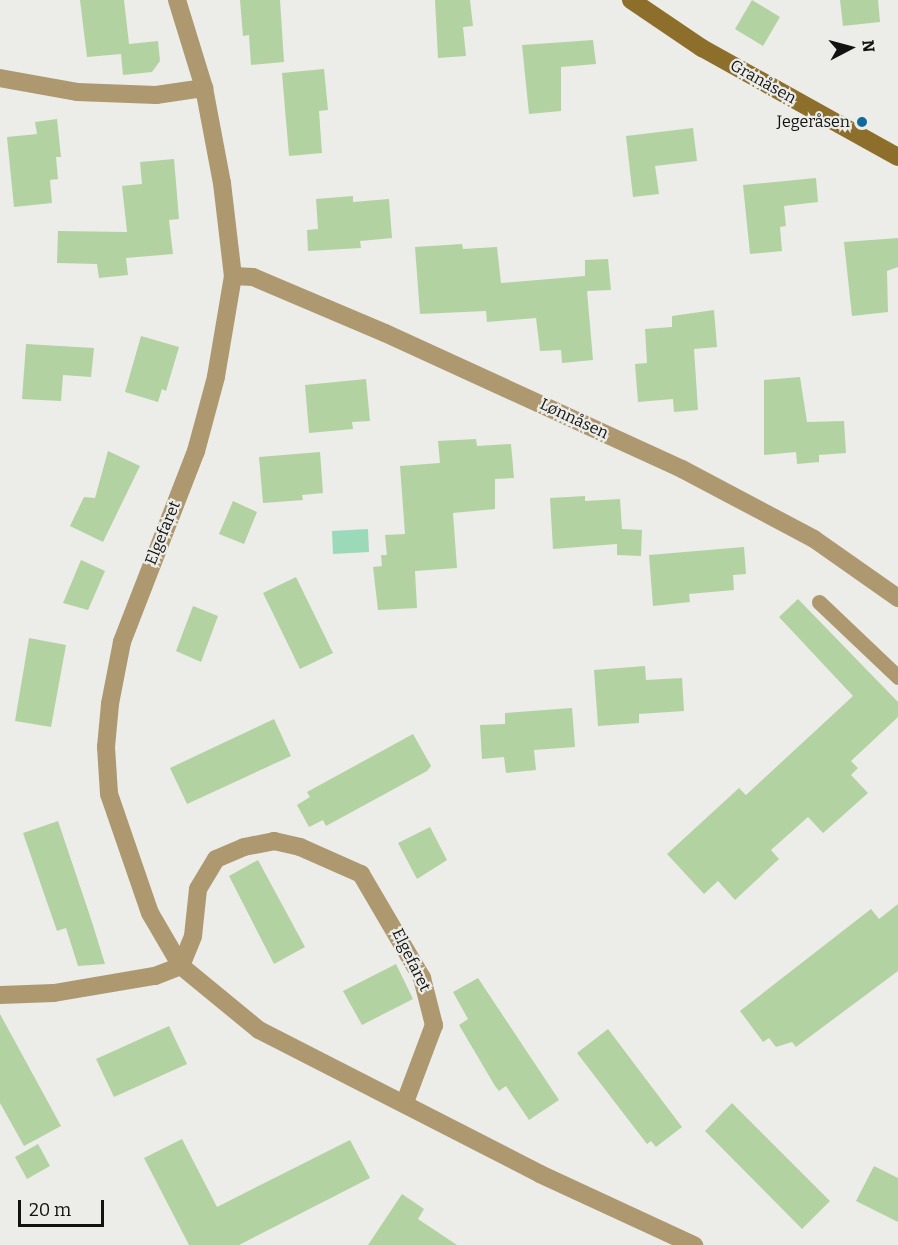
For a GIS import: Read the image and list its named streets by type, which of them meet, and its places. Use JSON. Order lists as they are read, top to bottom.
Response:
{
  "streets": {
    "street": ["Granåsen", "Lønnåsen", "Elgefaret"]
  },
  "crossings": [
    ["Lønnåsen", "Elgefaret"]
  ],
  "places": ["Jegeråsen"],
  "scale_bar": "20 m",
  "north": "right"
}
